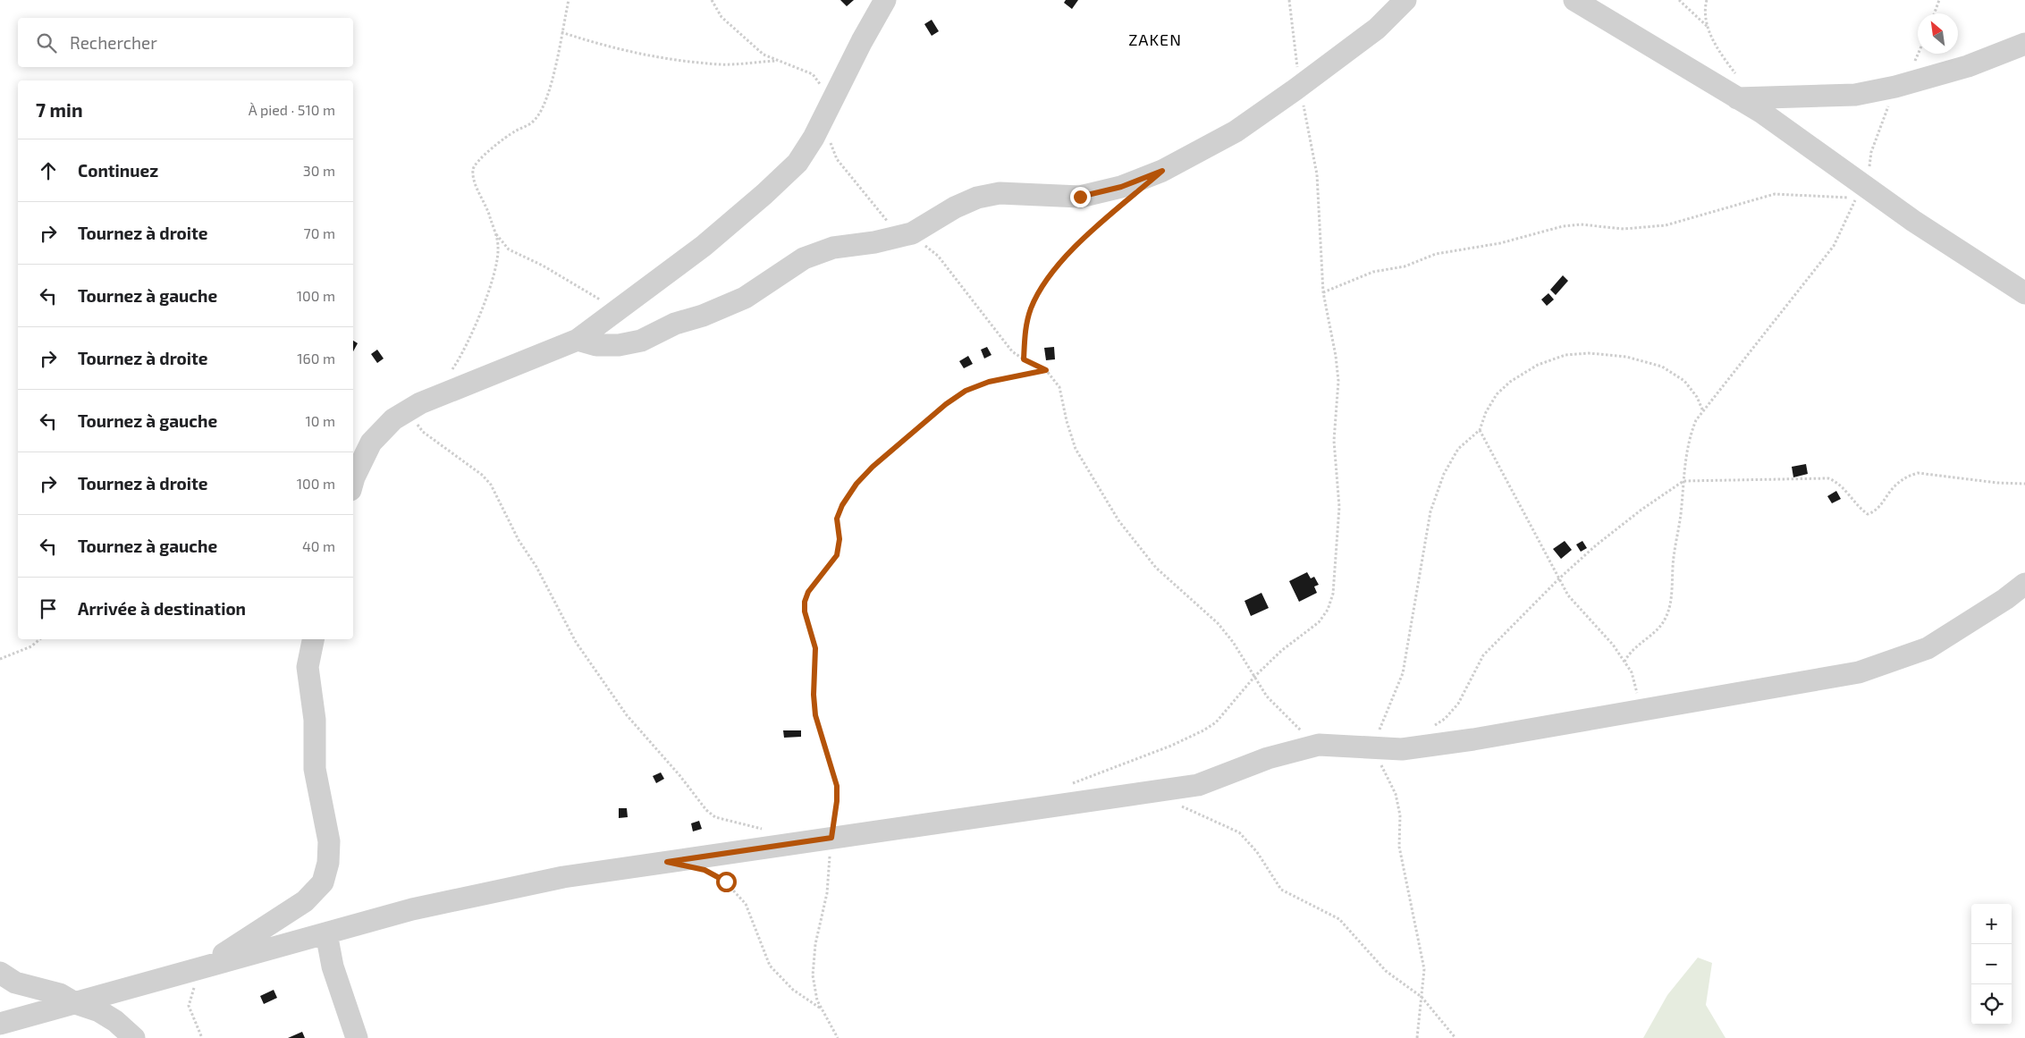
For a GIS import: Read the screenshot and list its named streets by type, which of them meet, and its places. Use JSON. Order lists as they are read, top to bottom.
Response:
{
  "districts": ["ZAKEN"],
  "north": "top left",
  "page": {
    "search": "Rechercher",
    "heading": ["7 min", "À pied · 510 m"],
    "list": [
      ["Continuez", "30 m"],
      ["Tournez à droite", "70 m"],
      ["Tournez à gauche", "100 m"],
      ["Tournez à droite", "160 m"],
      ["Tournez à gauche", "10 m"],
      ["Tournez à droite", "100 m"],
      ["Tournez à gauche", "40 m"],
      "Arrivée à destination"
    ],
    "map_buttons": ["+", "−"]
  }
}
